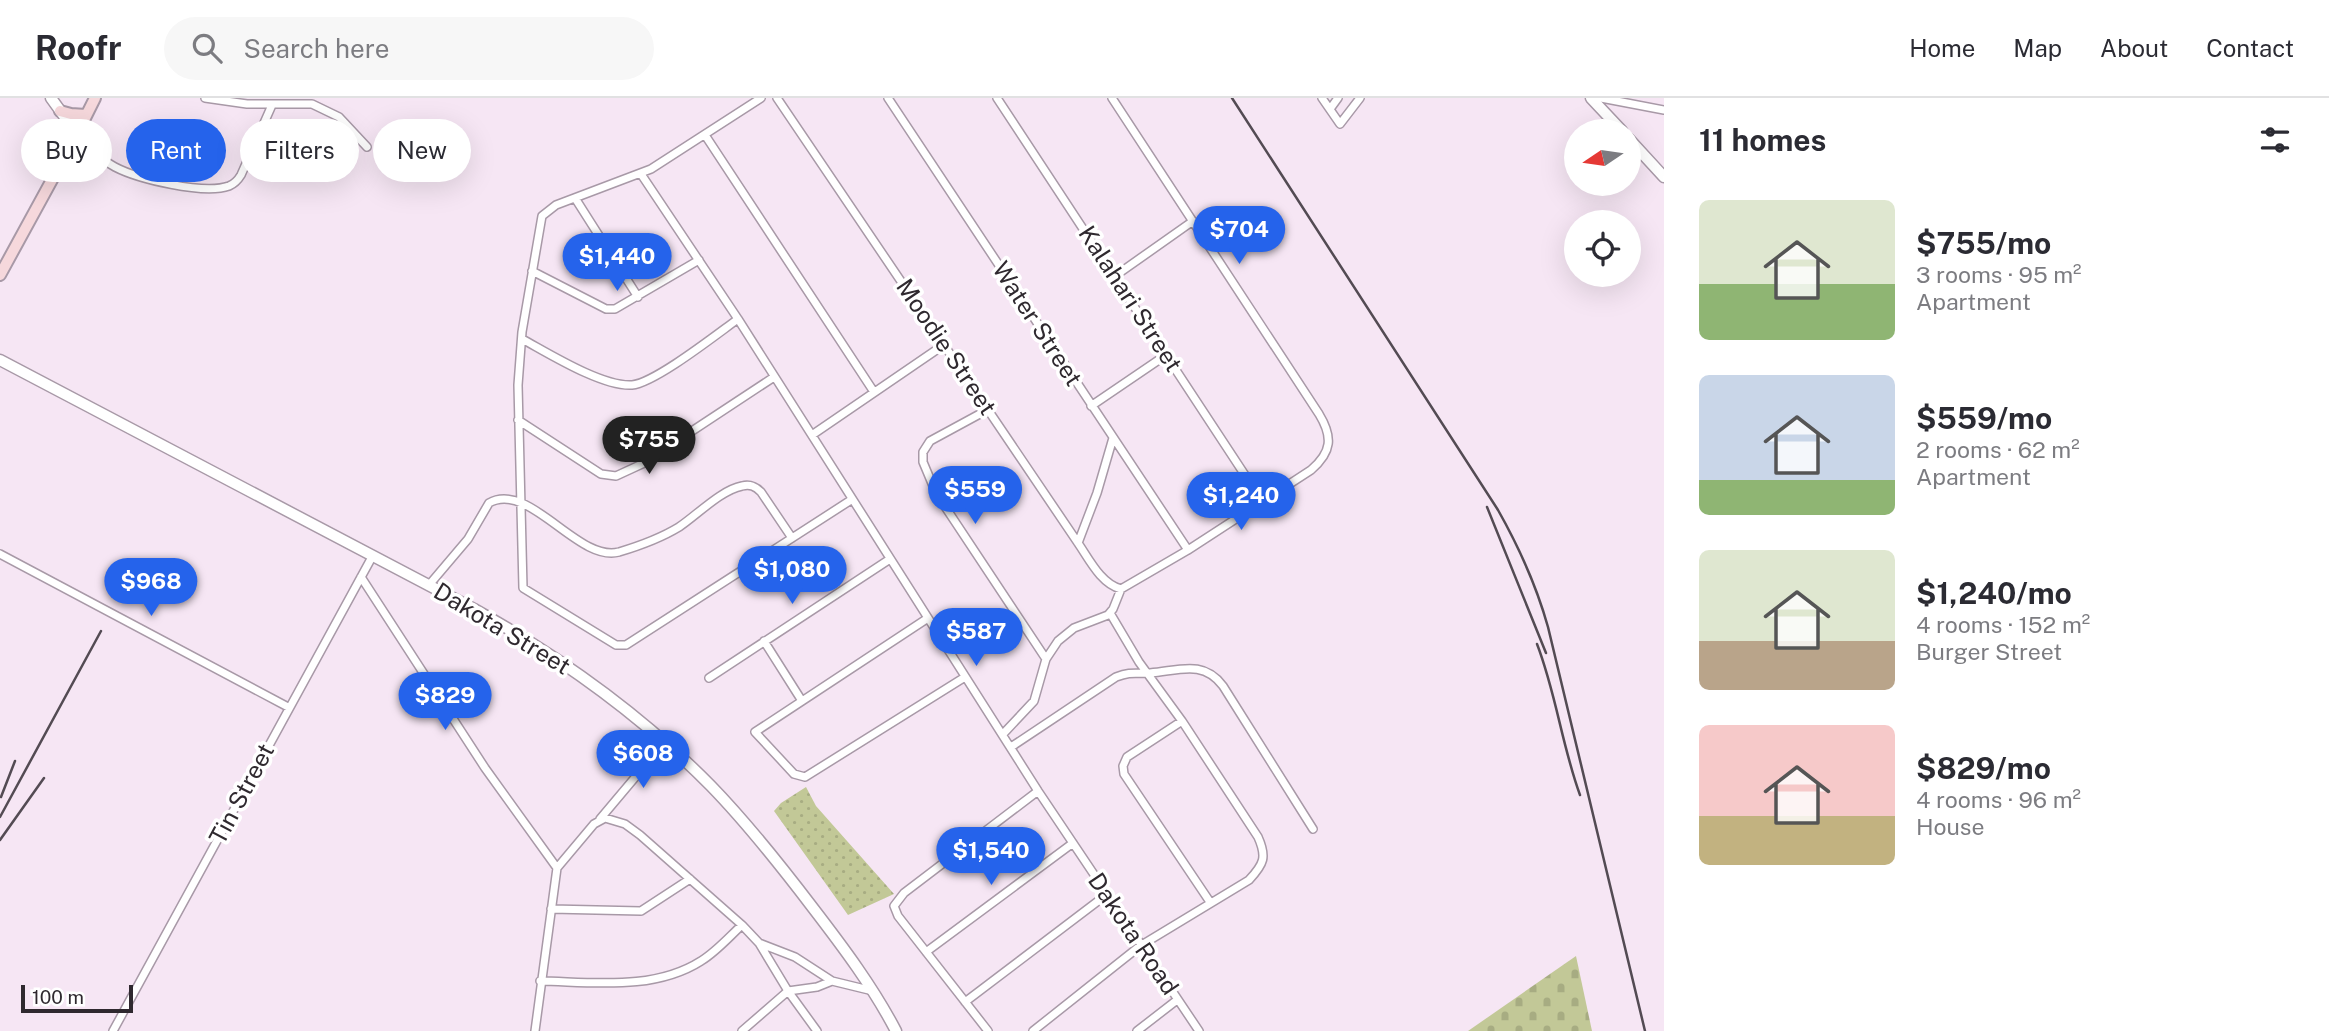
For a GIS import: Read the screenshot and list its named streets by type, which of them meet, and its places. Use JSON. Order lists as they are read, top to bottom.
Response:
{
  "streets": {
    "street": [
      "Kalahari Street",
      "Water Street",
      "Moodie Street",
      "Dakota Street",
      "Tin Street",
      "Dakota Road"
    ]
  },
  "crossings": [
    ["Dakota Street", "Tin Street"]
  ],
  "scale_bar": "100 m",
  "north": "left",
  "page": {
    "header": "Roofr",
    "search": "Search here",
    "nav": [
      "Home",
      "Map",
      "About",
      "Contact"
    ],
    "heading": "11 homes",
    "chip": [
      "Buy",
      "Rent",
      "Filters",
      "New"
    ],
    "list": [
      {
        "name": "$755/mo",
        "note": "3 rooms · 95 m² · Apartment"
      },
      {
        "name": "$559/mo",
        "note": "2 rooms · 62 m² · Apartment"
      },
      {
        "name": "$1,240/mo",
        "note": "4 rooms · 152 m² · Burger Street"
      },
      {
        "name": "$829/mo",
        "note": "4 rooms · 96 m² · House"
      }
    ],
    "price": [
      "$704",
      "$1,440",
      "$755",
      "$559",
      "$1,240",
      "$1,080",
      "$968",
      "$587",
      "$829",
      "$608",
      "$1,540"
    ],
    "scale": "100 m"
  }
}
